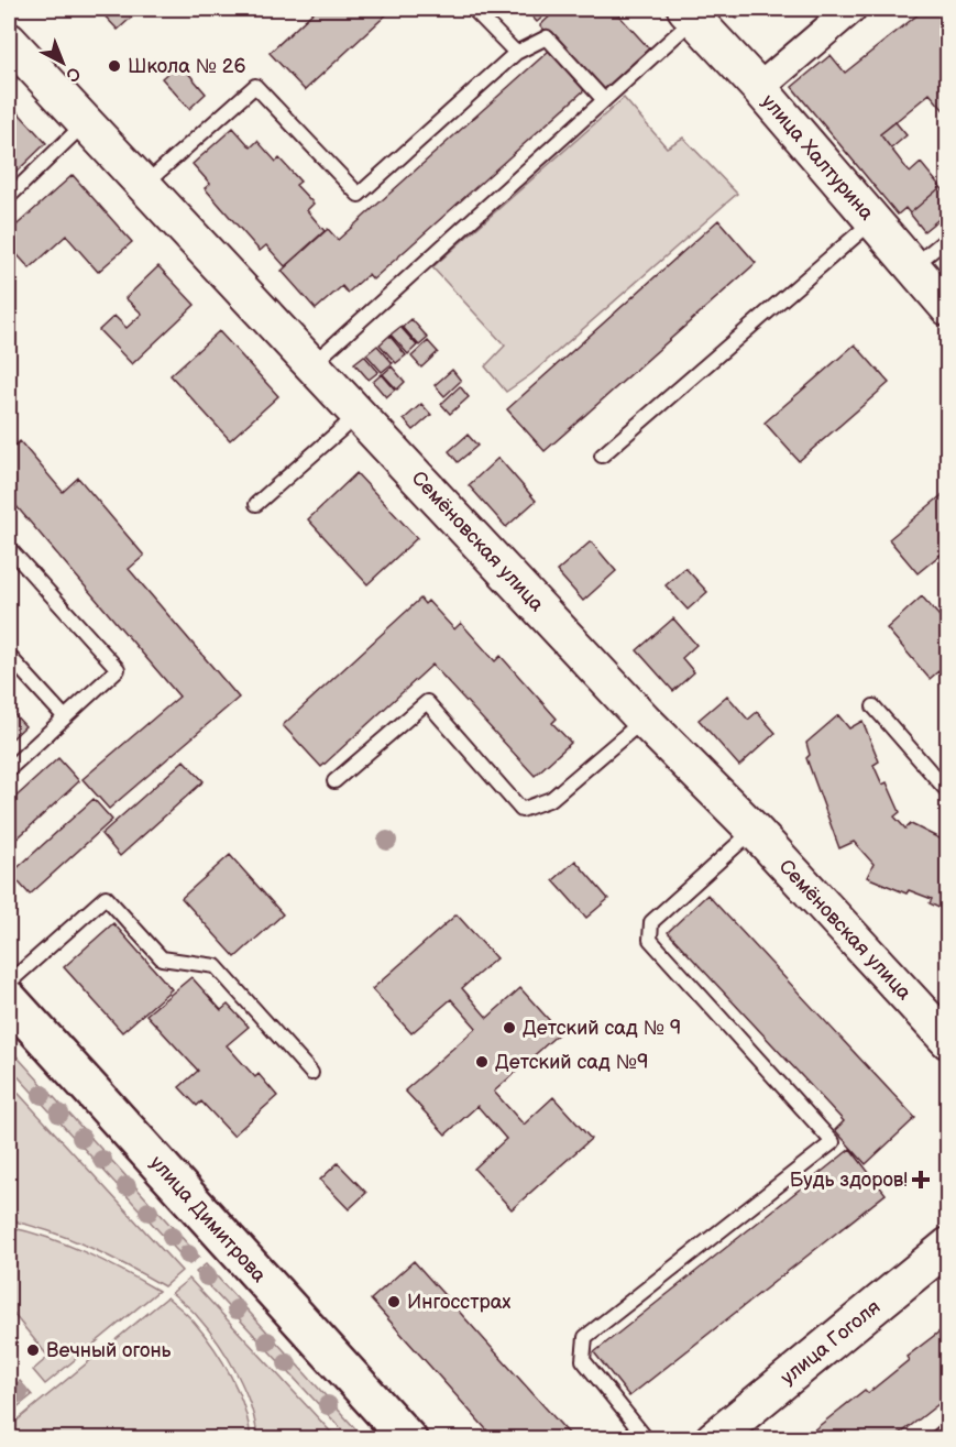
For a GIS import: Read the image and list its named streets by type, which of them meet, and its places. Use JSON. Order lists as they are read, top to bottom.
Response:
{
  "streets": {
    "main road": ["улица Димитрова"],
    "street": ["улица Халтурина", "Семёновская улица", "улица Гоголя"]
  },
  "places": {
    "other": [
      "Школа № 26",
      "Детский сад № 9",
      "Детский сад №9",
      "Ингосстрах",
      "Вечный огонь"
    ],
    "health": ["Будь здоров!"]
  },
  "north": "bottom right"
}
